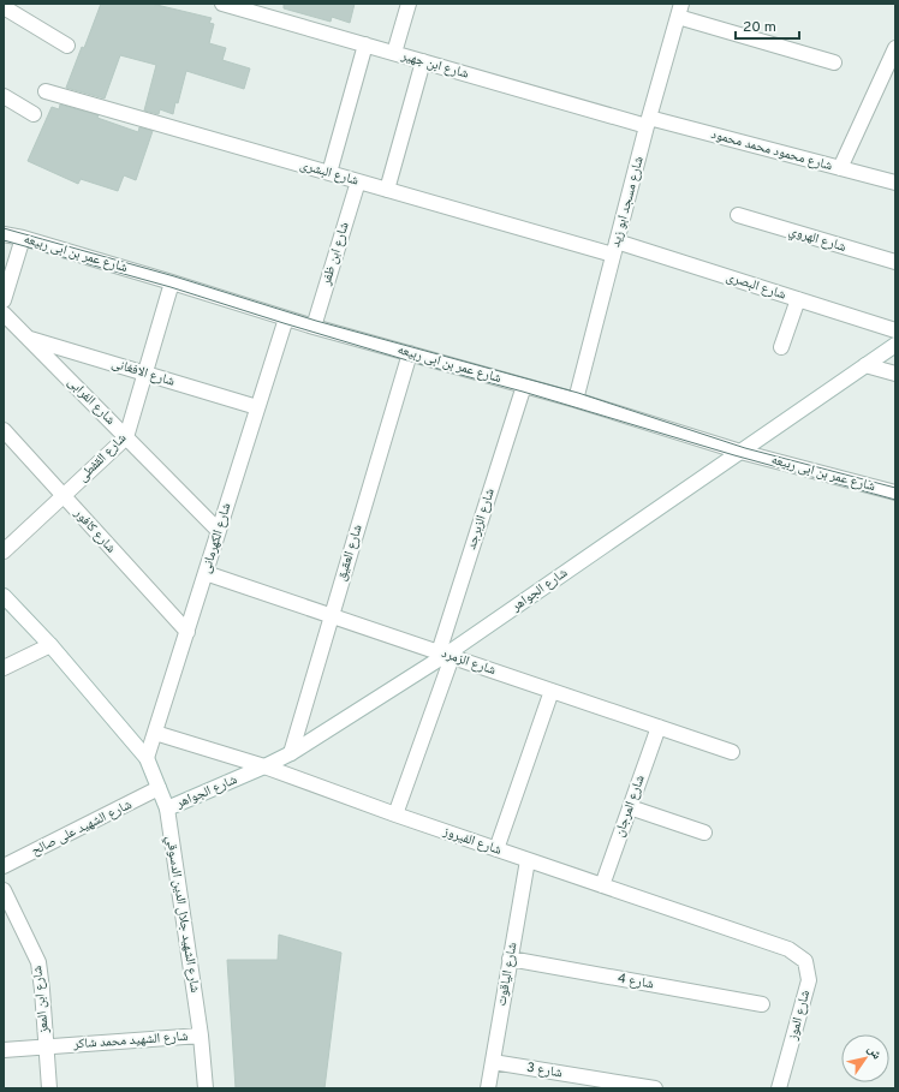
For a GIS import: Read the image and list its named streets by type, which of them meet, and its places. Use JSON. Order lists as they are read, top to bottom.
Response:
{
  "streets": {
    "street": [
      "شارع ابن جهير",
      "شارع محمود محمد محمود",
      "شارع البشرى",
      "شارع مسجد ابو زيد",
      "شارع الهروي",
      "شارع عمر بن ابى ربيعه",
      "شارع ابن ظفر",
      "شارع البصرى",
      "شارع الافغانى",
      "شارع الفرابى",
      "شارع القفطى",
      "شارع الزبرجد",
      "شارع كافور",
      "شارع الكهرمانى",
      "شارع العقيق",
      "شارع الجواهر",
      "شارع الزمرد",
      "شارع المرجان",
      "شارع الشهيد على صالح",
      "شارع الفيروز",
      "شارع الشهيد جلال الدين الدسوقي",
      "شارع الياقوت",
      "شارع 4",
      "شارع ابن المعز",
      "شارع الموز",
      "شارع الشهيد محمد شاكر",
      "شارع 3"
    ]
  },
  "crossings": [
    ["شارع ابن جهير", "شارع محمود محمد محمود"],
    ["شارع ابن جهير", "شارع مسجد ابو زيد"],
    ["شارع محمود محمد محمود", "شارع مسجد ابو زيد"],
    ["شارع البشرى", "شارع مسجد ابو زيد"],
    ["شارع البشرى", "شارع ابن ظفر"],
    ["شارع البشرى", "شارع البصرى"],
    ["شارع مسجد ابو زيد", "شارع عمر بن ابى ربيعه"],
    ["شارع مسجد ابو زيد", "شارع البصرى"],
    ["شارع عمر بن ابى ربيعه", "شارع ابن ظفر"],
    ["شارع عمر بن ابى ربيعه", "شارع القفطى"],
    ["شارع عمر بن ابى ربيعه", "شارع الزبرجد"],
    ["شارع عمر بن ابى ربيعه", "شارع الكهرمانى"],
    ["شارع عمر بن ابى ربيعه", "شارع العقيق"],
    ["شارع عمر بن ابى ربيعه", "شارع الجواهر"],
    ["شارع الافغانى", "شارع الفرابى"],
    ["شارع الافغانى", "شارع القفطى"],
    ["شارع الافغانى", "شارع الكهرمانى"],
    ["شارع الفرابى", "شارع القفطى"],
    ["شارع الفرابى", "شارع الكهرمانى"],
    ["شارع القفطى", "شارع كافور"],
    ["شارع الزبرجد", "شارع الجواهر"],
    ["شارع الزبرجد", "شارع الزمرد"],
    ["شارع الزبرجد", "شارع الفيروز"],
    ["شارع كافور", "شارع الكهرمانى"],
    ["شارع الكهرمانى", "شارع الزمرد"],
    ["شارع الكهرمانى", "شارع الفيروز"],
    ["شارع الكهرمانى", "شارع الشهيد جلال الدين الدسوقي"],
    ["شارع العقيق", "شارع الجواهر"],
    ["شارع العقيق", "شارع الزمرد"],
    ["شارع الجواهر", "شارع الزمرد"],
    ["شارع الجواهر", "شارع الفيروز"],
    ["شارع الجواهر", "شارع الشهيد جلال الدين الدسوقي"],
    ["شارع الزمرد", "شارع المرجان"],
    ["شارع المرجان", "شارع الفيروز"],
    ["شارع الشهيد على صالح", "شارع الشهيد جلال الدين الدسوقي"],
    ["شارع الفيروز", "شارع الياقوت"],
    ["شارع الفيروز", "شارع الموز"],
    ["شارع الشهيد جلال الدين الدسوقي", "شارع الشهيد محمد شاكر"],
    ["شارع الياقوت", "شارع 4"],
    ["شارع الياقوت", "شارع 3"],
    ["شارع ابن المعز", "شارع الشهيد محمد شاكر"]
  ],
  "scale_bar": "20 m",
  "north": "top right"
}
